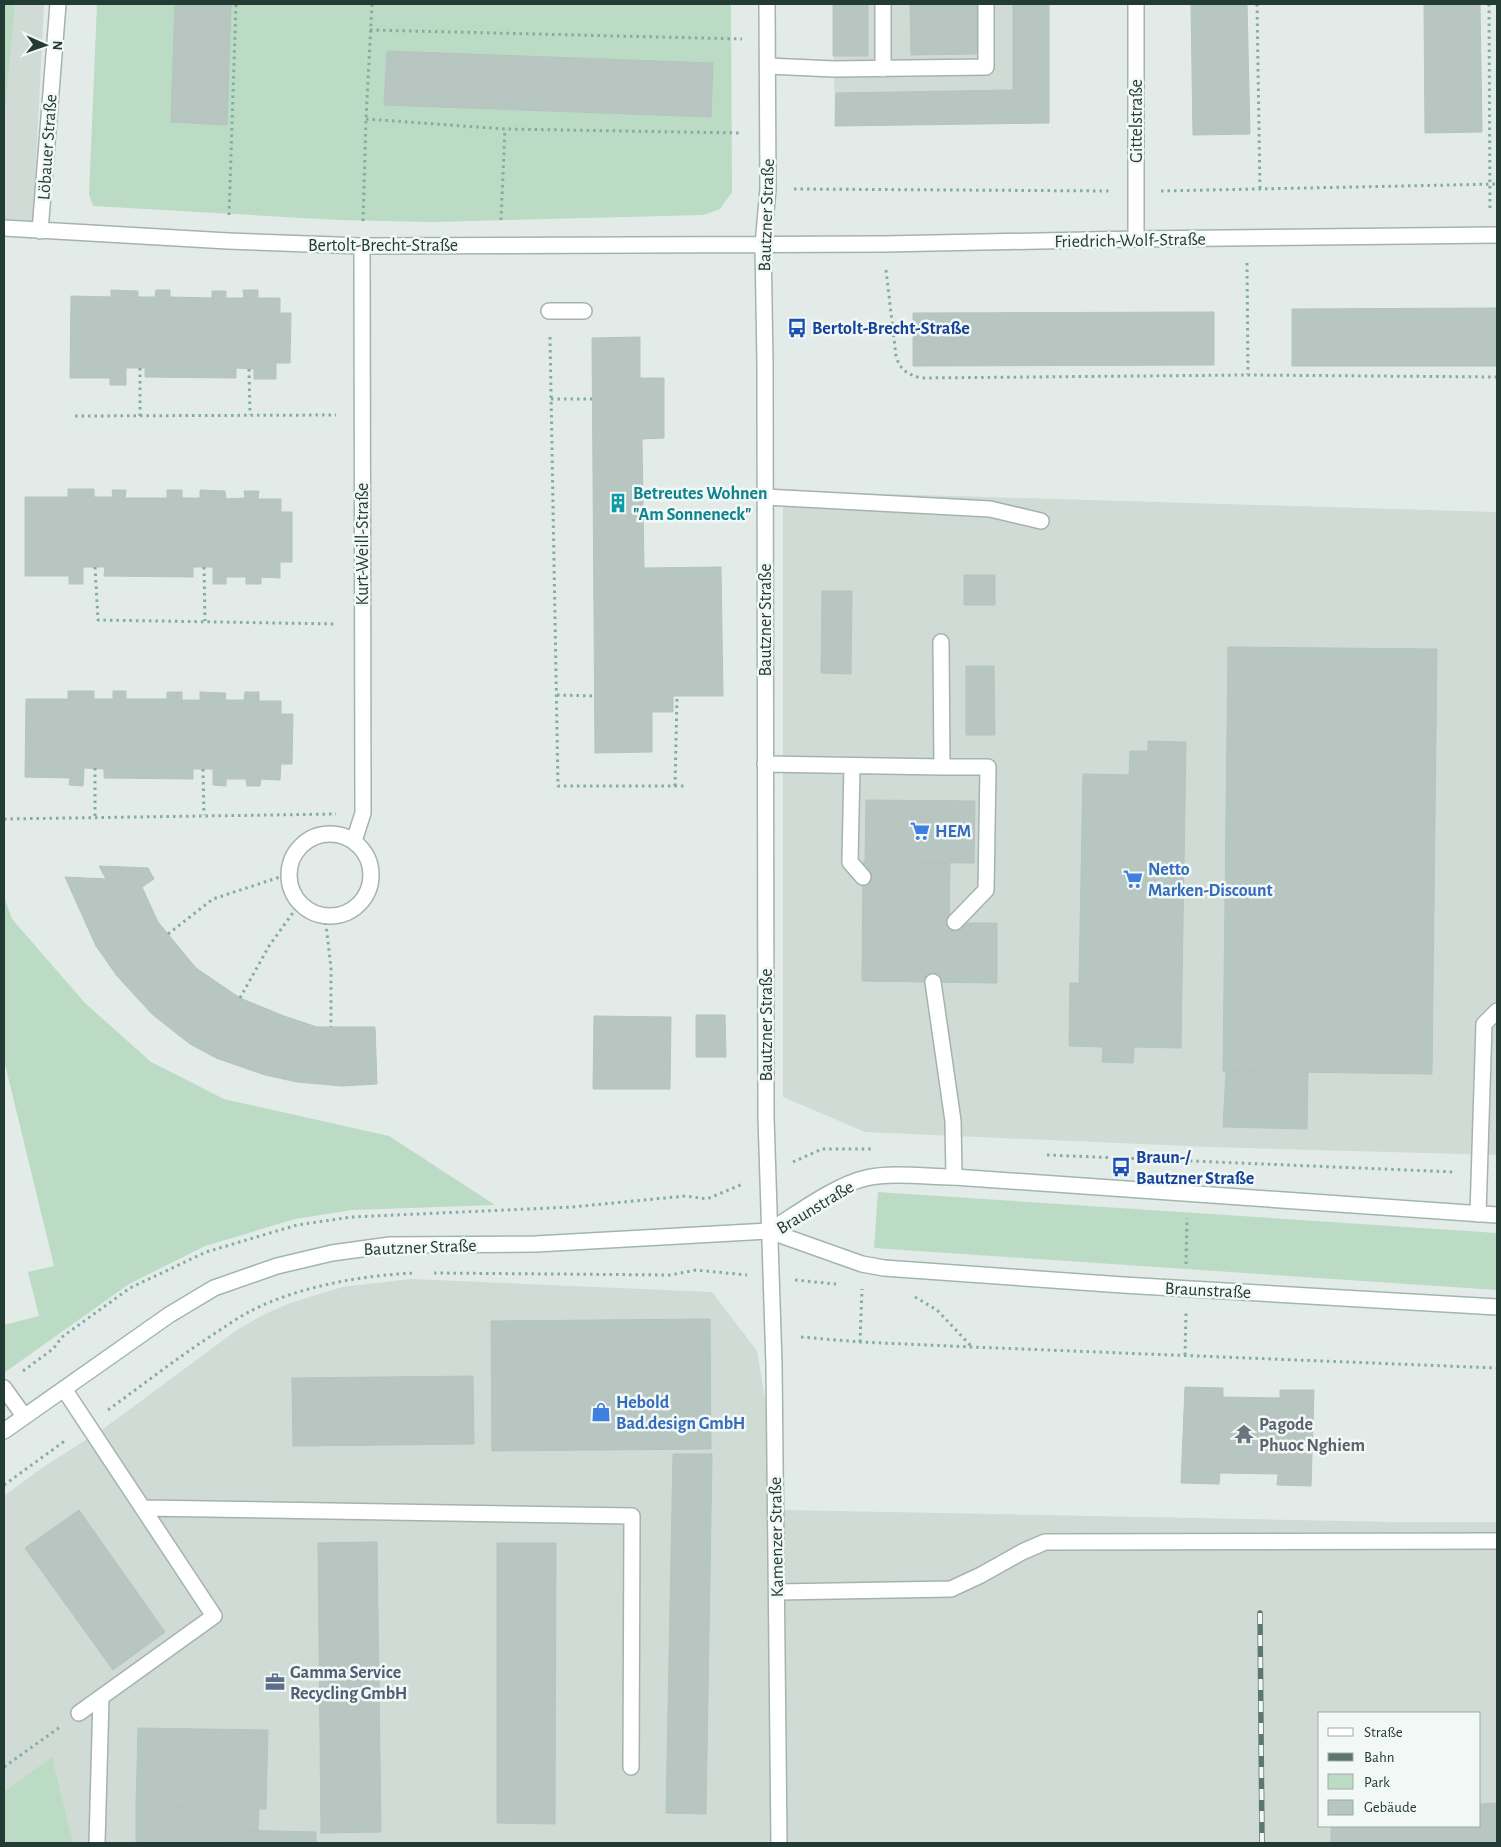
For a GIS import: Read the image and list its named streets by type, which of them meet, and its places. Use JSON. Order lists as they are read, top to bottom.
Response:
{
  "streets": {
    "street": [
      "Gittelstraße",
      "Löbauer Straße",
      "Bautzner Straße",
      "Friedrich-Wolf-Straße",
      "Bertolt-Brecht-Straße",
      "Kurt-Weill-Straße",
      "Braunstraße",
      "Kamenzer Straße"
    ]
  },
  "crossings": [
    ["Gittelstraße", "Friedrich-Wolf-Straße"],
    ["Löbauer Straße", "Bertolt-Brecht-Straße"],
    ["Bautzner Straße", "Friedrich-Wolf-Straße"],
    ["Bautzner Straße", "Bertolt-Brecht-Straße"],
    ["Bautzner Straße", "Braunstraße"],
    ["Bautzner Straße", "Kamenzer Straße"],
    ["Friedrich-Wolf-Straße", "Bertolt-Brecht-Straße"],
    ["Bertolt-Brecht-Straße", "Kurt-Weill-Straße"],
    ["Braunstraße", "Kamenzer Straße"]
  ],
  "places": {
    "bus stop": ["Bertolt-Brecht-Straße", "Braun-/ Bautzner Straße"],
    "building": ["Betreutes Wohnen \"Am Sonneneck\""],
    "supermarket": ["HEM", "Netto Marken-Discount"],
    "shop": ["Hebold Bad.design GmbH"],
    "temple": ["Pagode Phuoc Nghiem"],
    "office": ["Gamma Service Recycling GmbH"]
  },
  "legend": [
    "Straße",
    "Bahn",
    "Park",
    "Gebäude"
  ],
  "north": "right"
}
